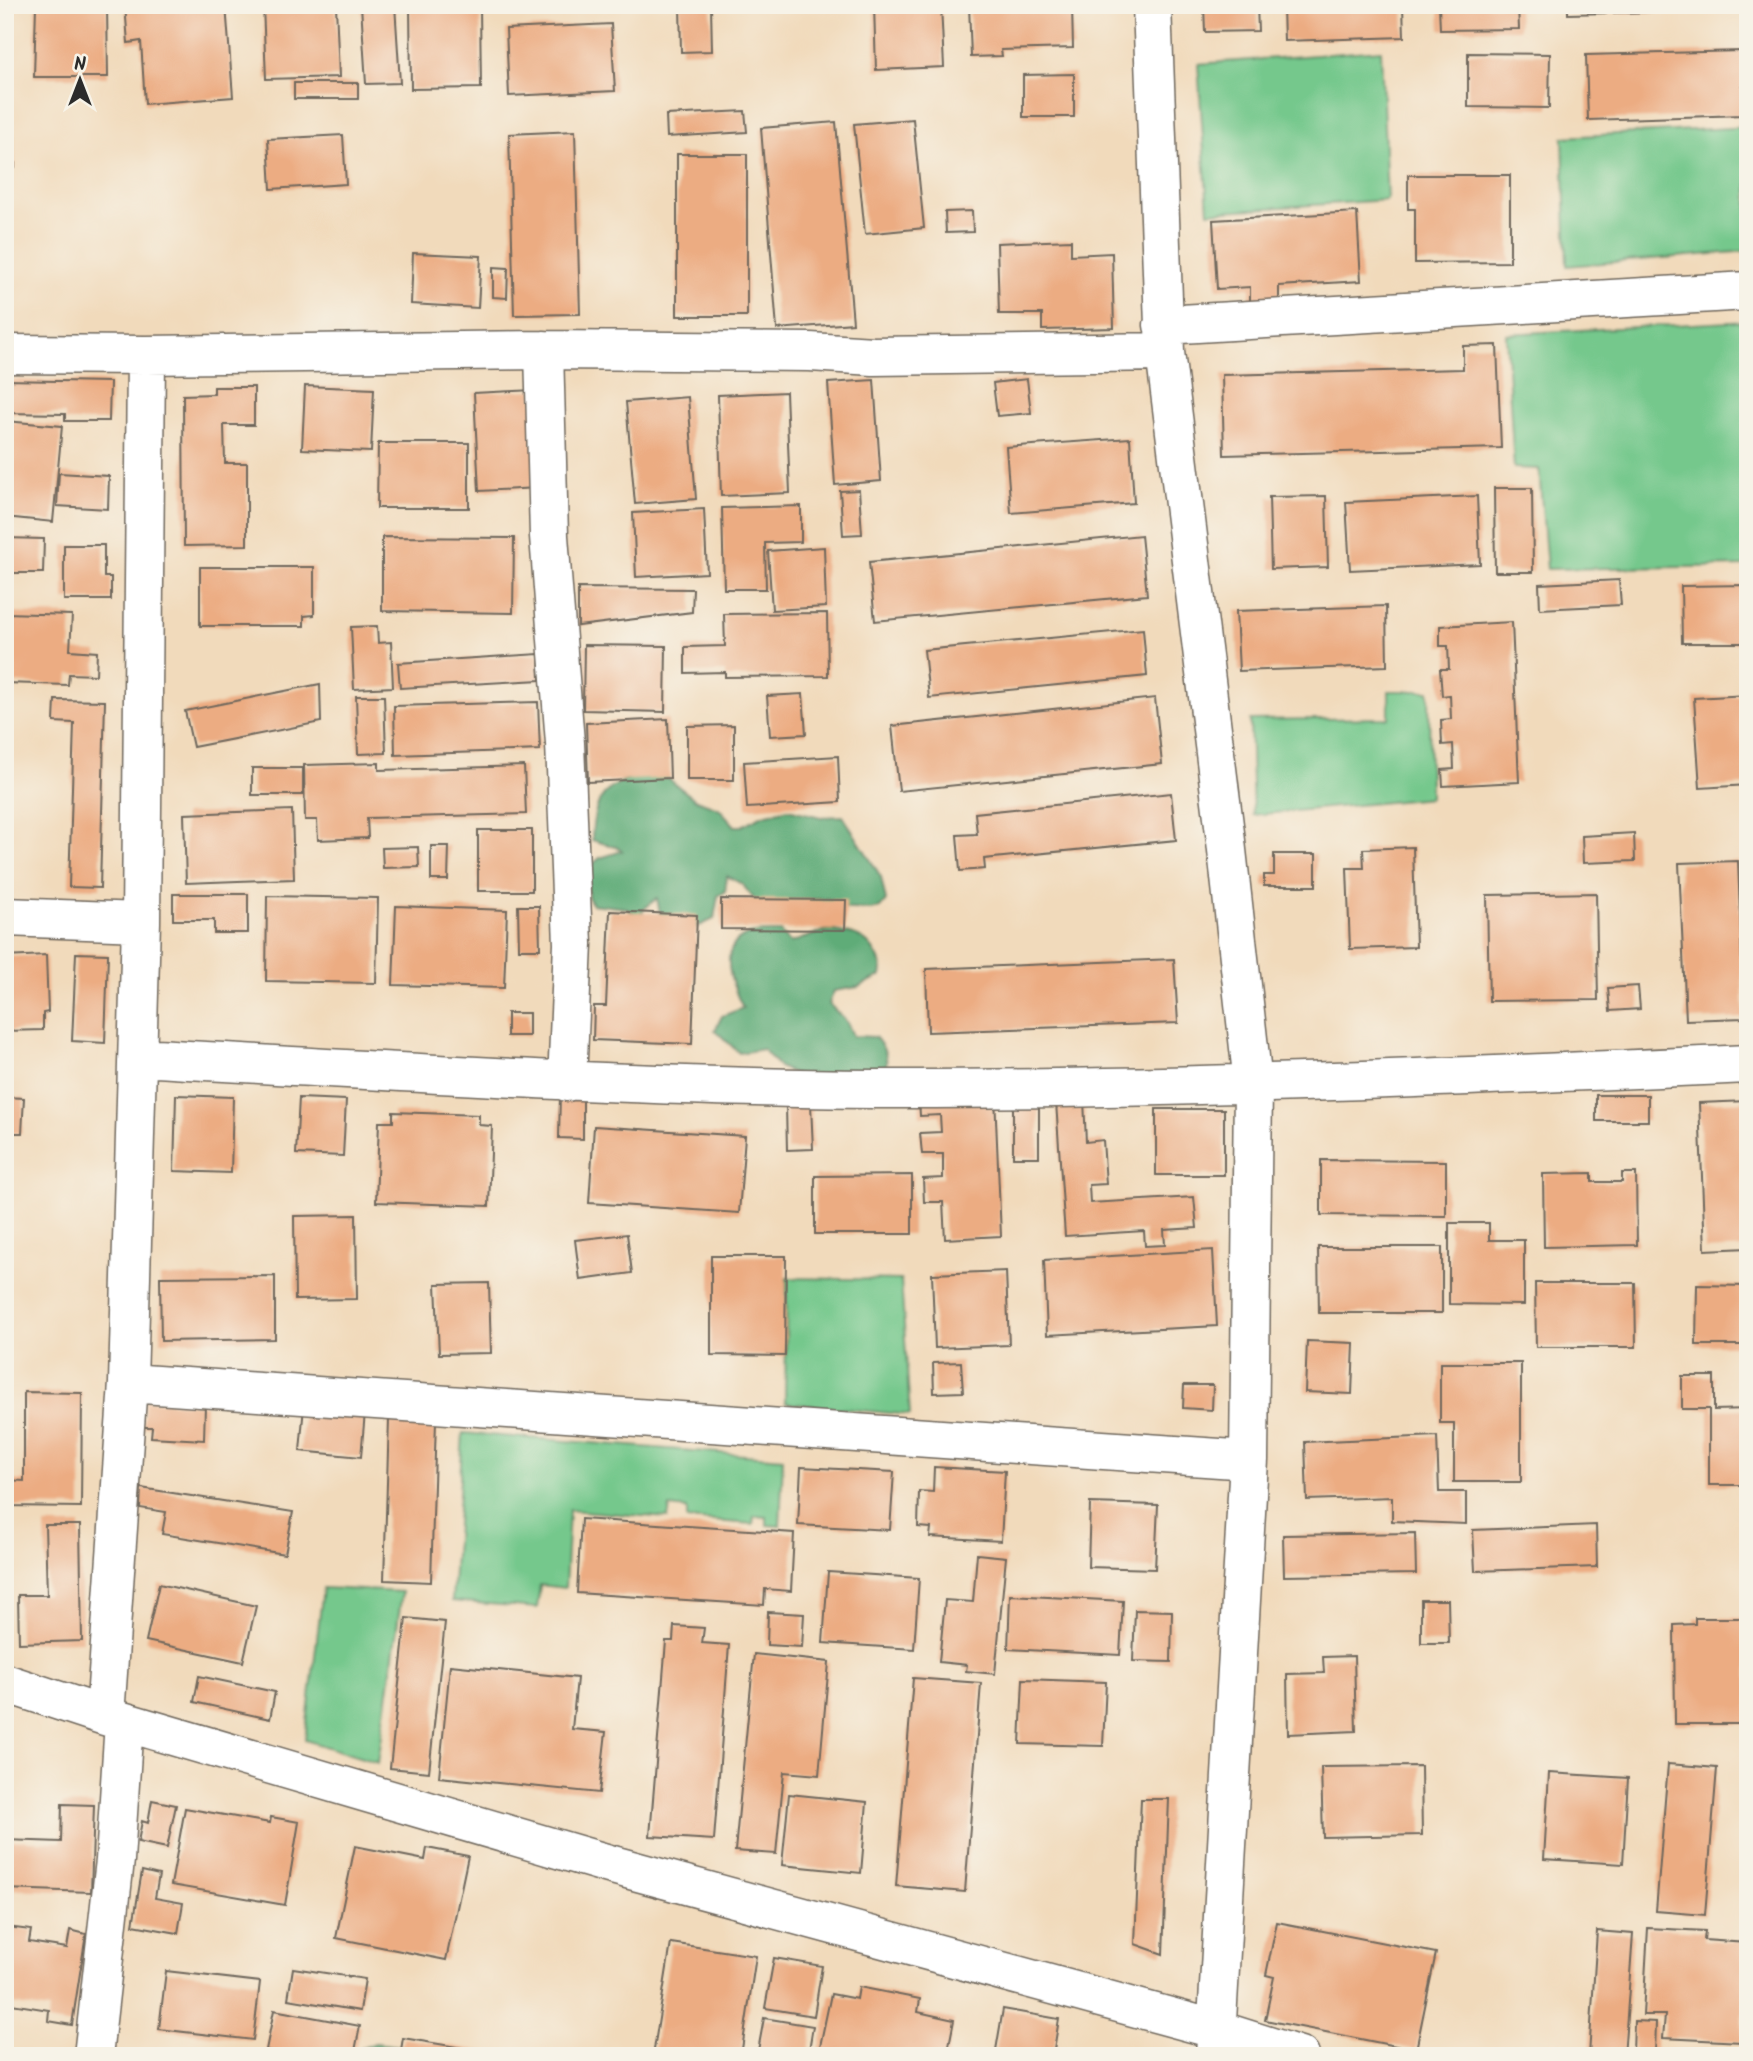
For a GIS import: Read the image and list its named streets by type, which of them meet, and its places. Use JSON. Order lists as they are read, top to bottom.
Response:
{
  "north": "top"
}
